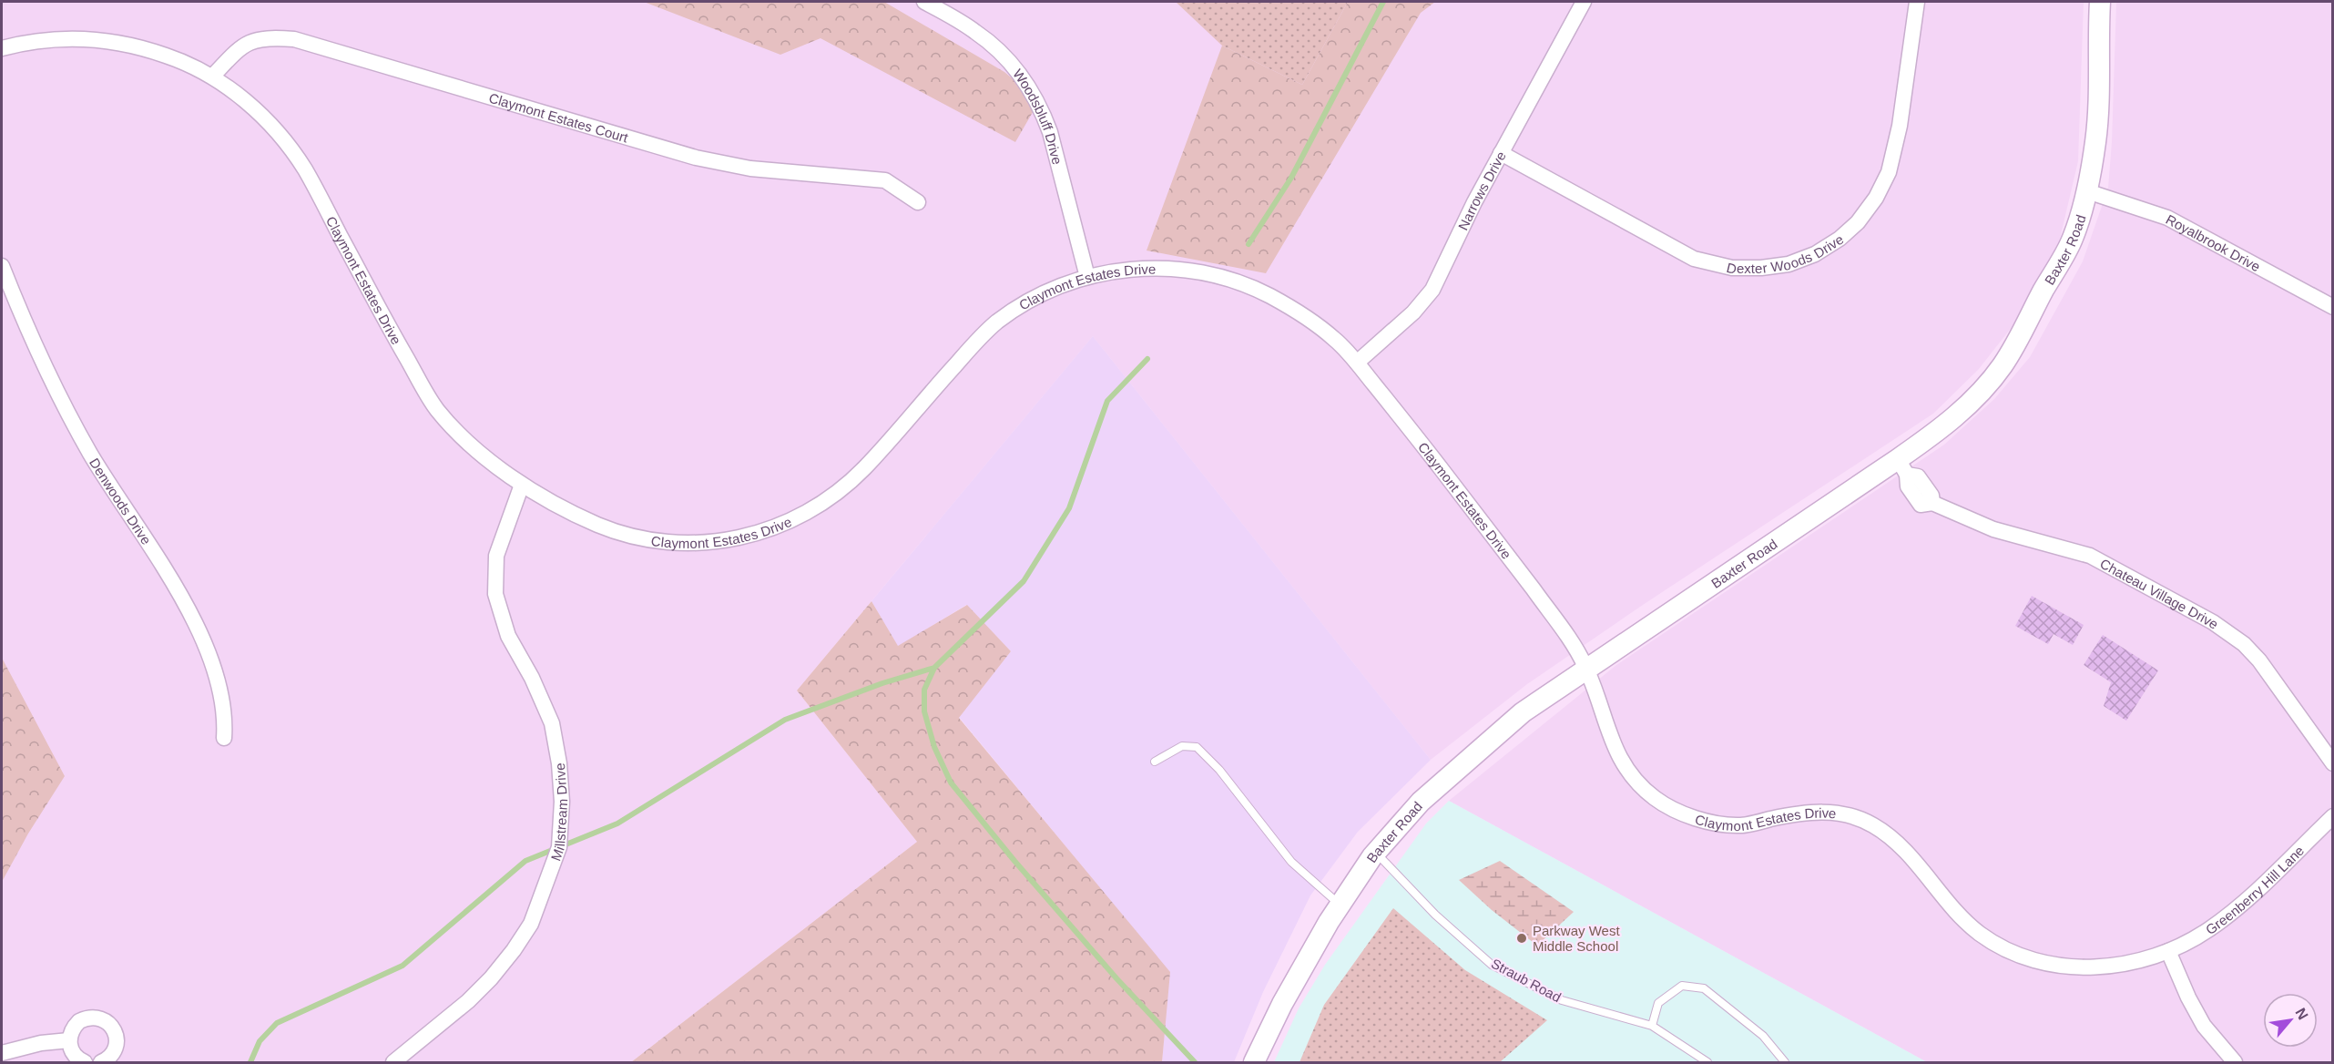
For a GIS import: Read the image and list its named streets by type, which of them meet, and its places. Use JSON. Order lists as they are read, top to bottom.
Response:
{
  "streets": {
    "main road": ["Baxter Road"],
    "street": [
      "Claymont Estates Court",
      "Woodsbluff Drive",
      "Narrows Drive",
      "Royalbrook Drive",
      "Dexter Woods Drive",
      "Claymont Estates Drive",
      "Denwoods Drive",
      "Chateau Village Drive",
      "Millstream Drive",
      "Greenberry Hill Lane"
    ],
    "lane": ["Straub Road"]
  },
  "crossings": [
    ["Claymont Estates Court", "Claymont Estates Drive"],
    ["Woodsbluff Drive", "Claymont Estates Drive"],
    ["Narrows Drive", "Dexter Woods Drive"],
    ["Narrows Drive", "Claymont Estates Drive"],
    ["Royalbrook Drive", "Baxter Road"],
    ["Baxter Road", "Claymont Estates Drive"],
    ["Baxter Road", "Chateau Village Drive"],
    ["Baxter Road", "Straub Road"],
    ["Claymont Estates Drive", "Millstream Drive"],
    ["Claymont Estates Drive", "Greenberry Hill Lane"]
  ],
  "places": ["Parkway West Middle School"],
  "north": "top right"
}
